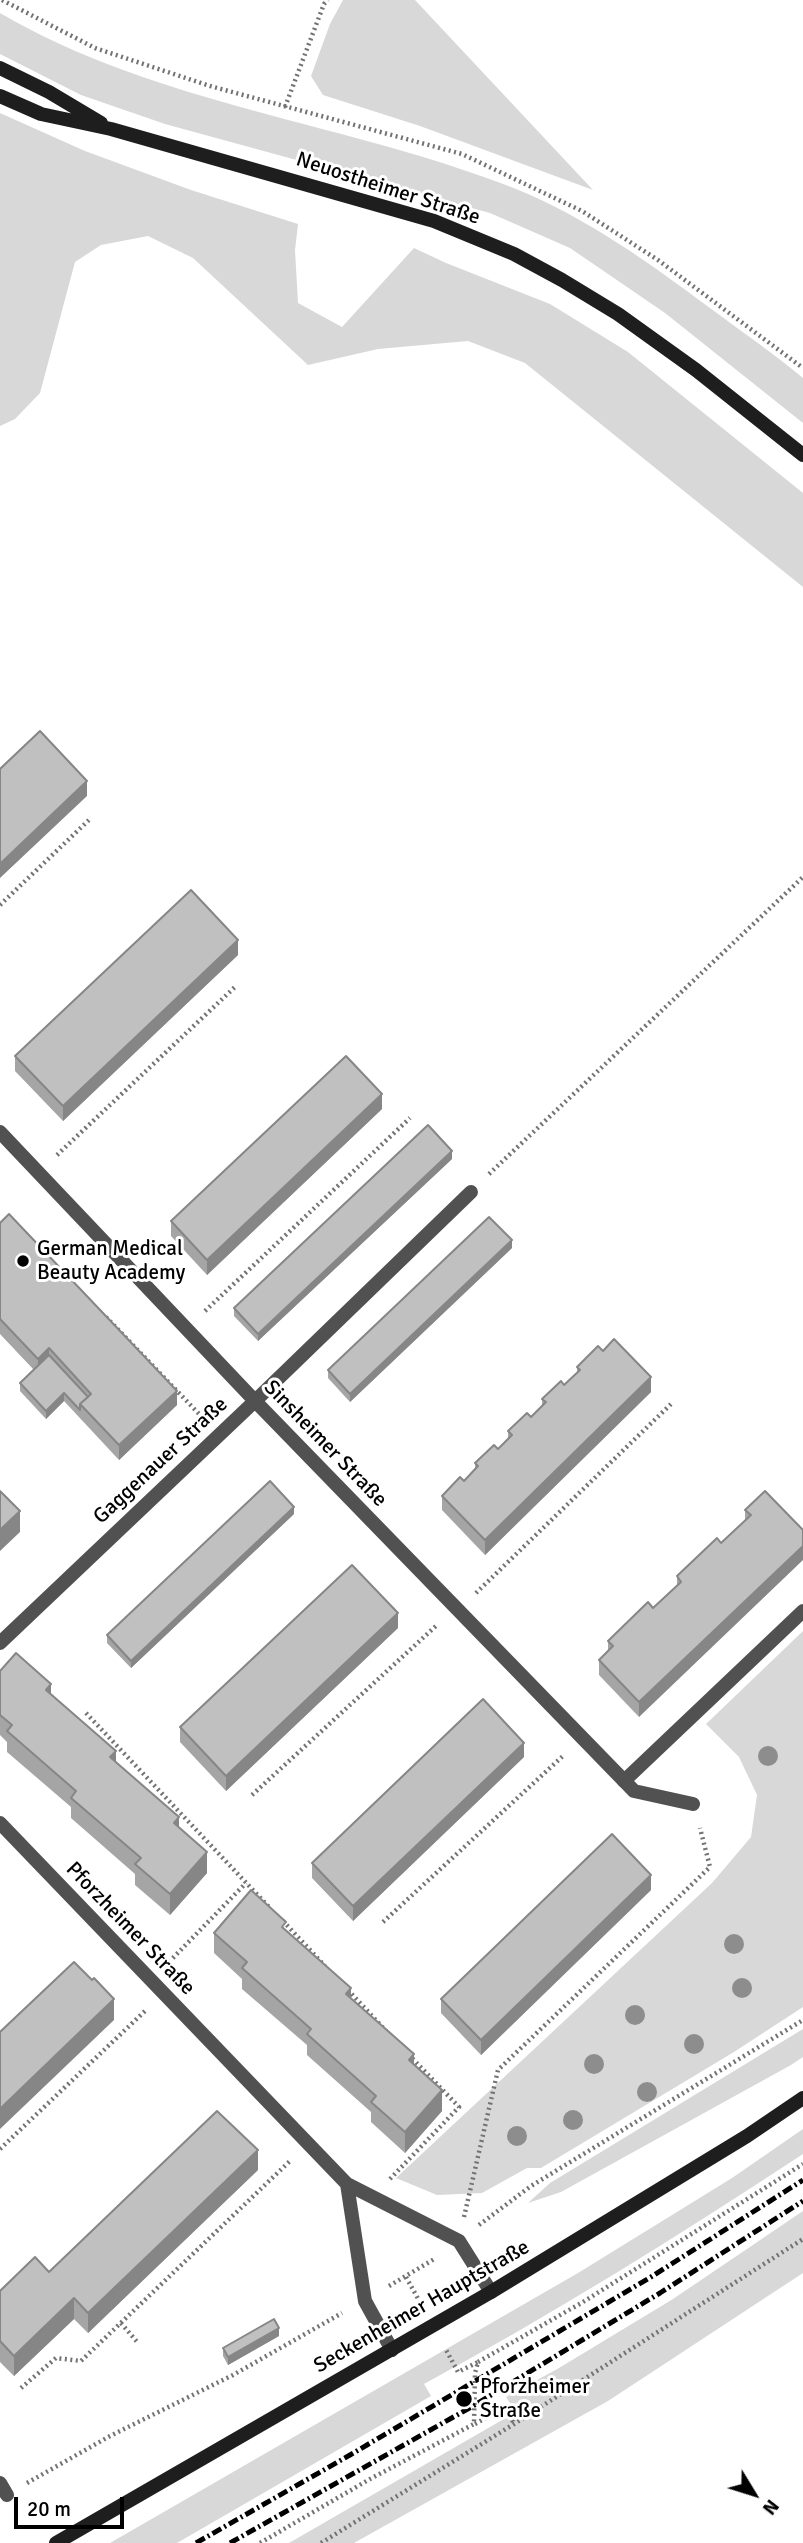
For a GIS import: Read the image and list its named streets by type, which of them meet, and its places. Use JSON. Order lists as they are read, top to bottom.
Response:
{
  "streets": {
    "main road": ["Neuostheimer Straße", "Seckenheimer Hauptstraße"],
    "street": ["Sinsheimer Straße", "Gaggenauer Straße", "Pforzheimer Straße"]
  },
  "crossings": [
    ["Sinsheimer Straße", "Gaggenauer Straße"],
    ["Pforzheimer Straße", "Seckenheimer Hauptstraße"]
  ],
  "places": ["German Medical Beauty Academy", "Pforzheimer Straße"],
  "scale_bar": "20 m",
  "north": "bottom right"
}
